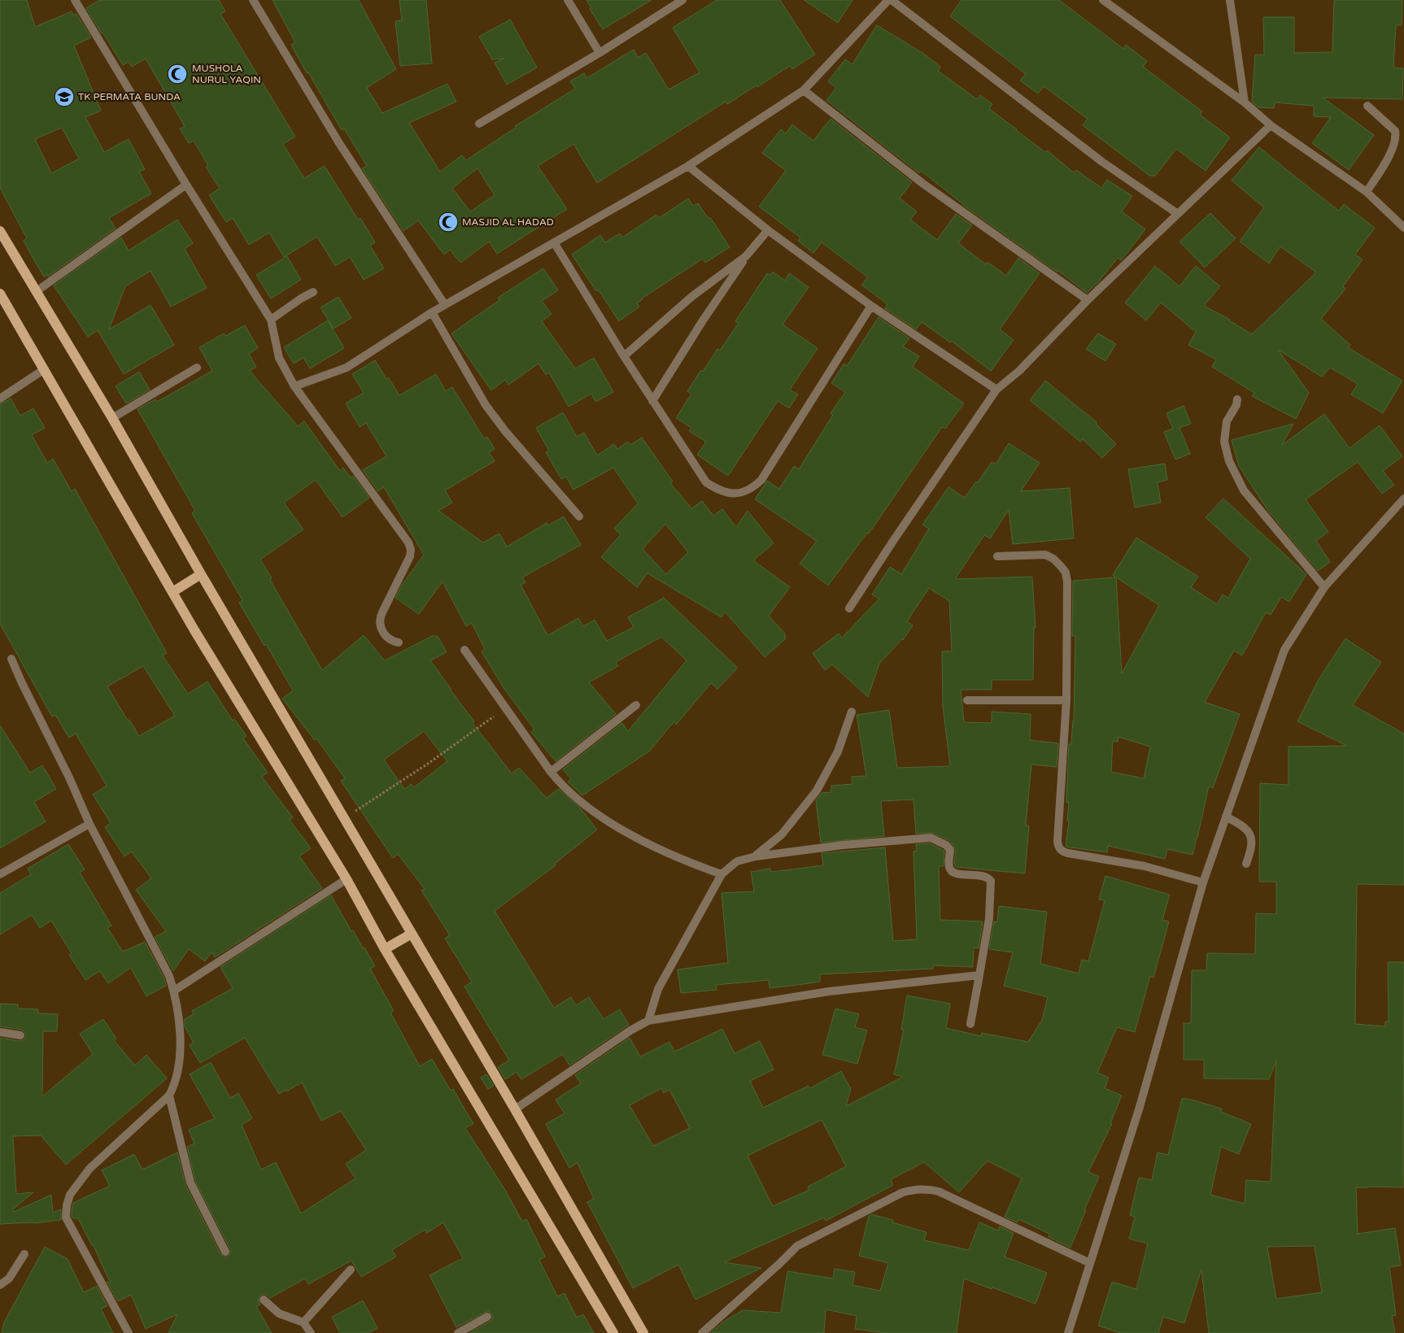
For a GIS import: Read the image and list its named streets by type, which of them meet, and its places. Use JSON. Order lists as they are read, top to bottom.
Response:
{
  "places": {
    "mosque": ["MUSHOLA NURUL YAQIN", "MASJID AL HADAD"],
    "school or university": ["TK PERMATA BUNDA"]
  }
}
